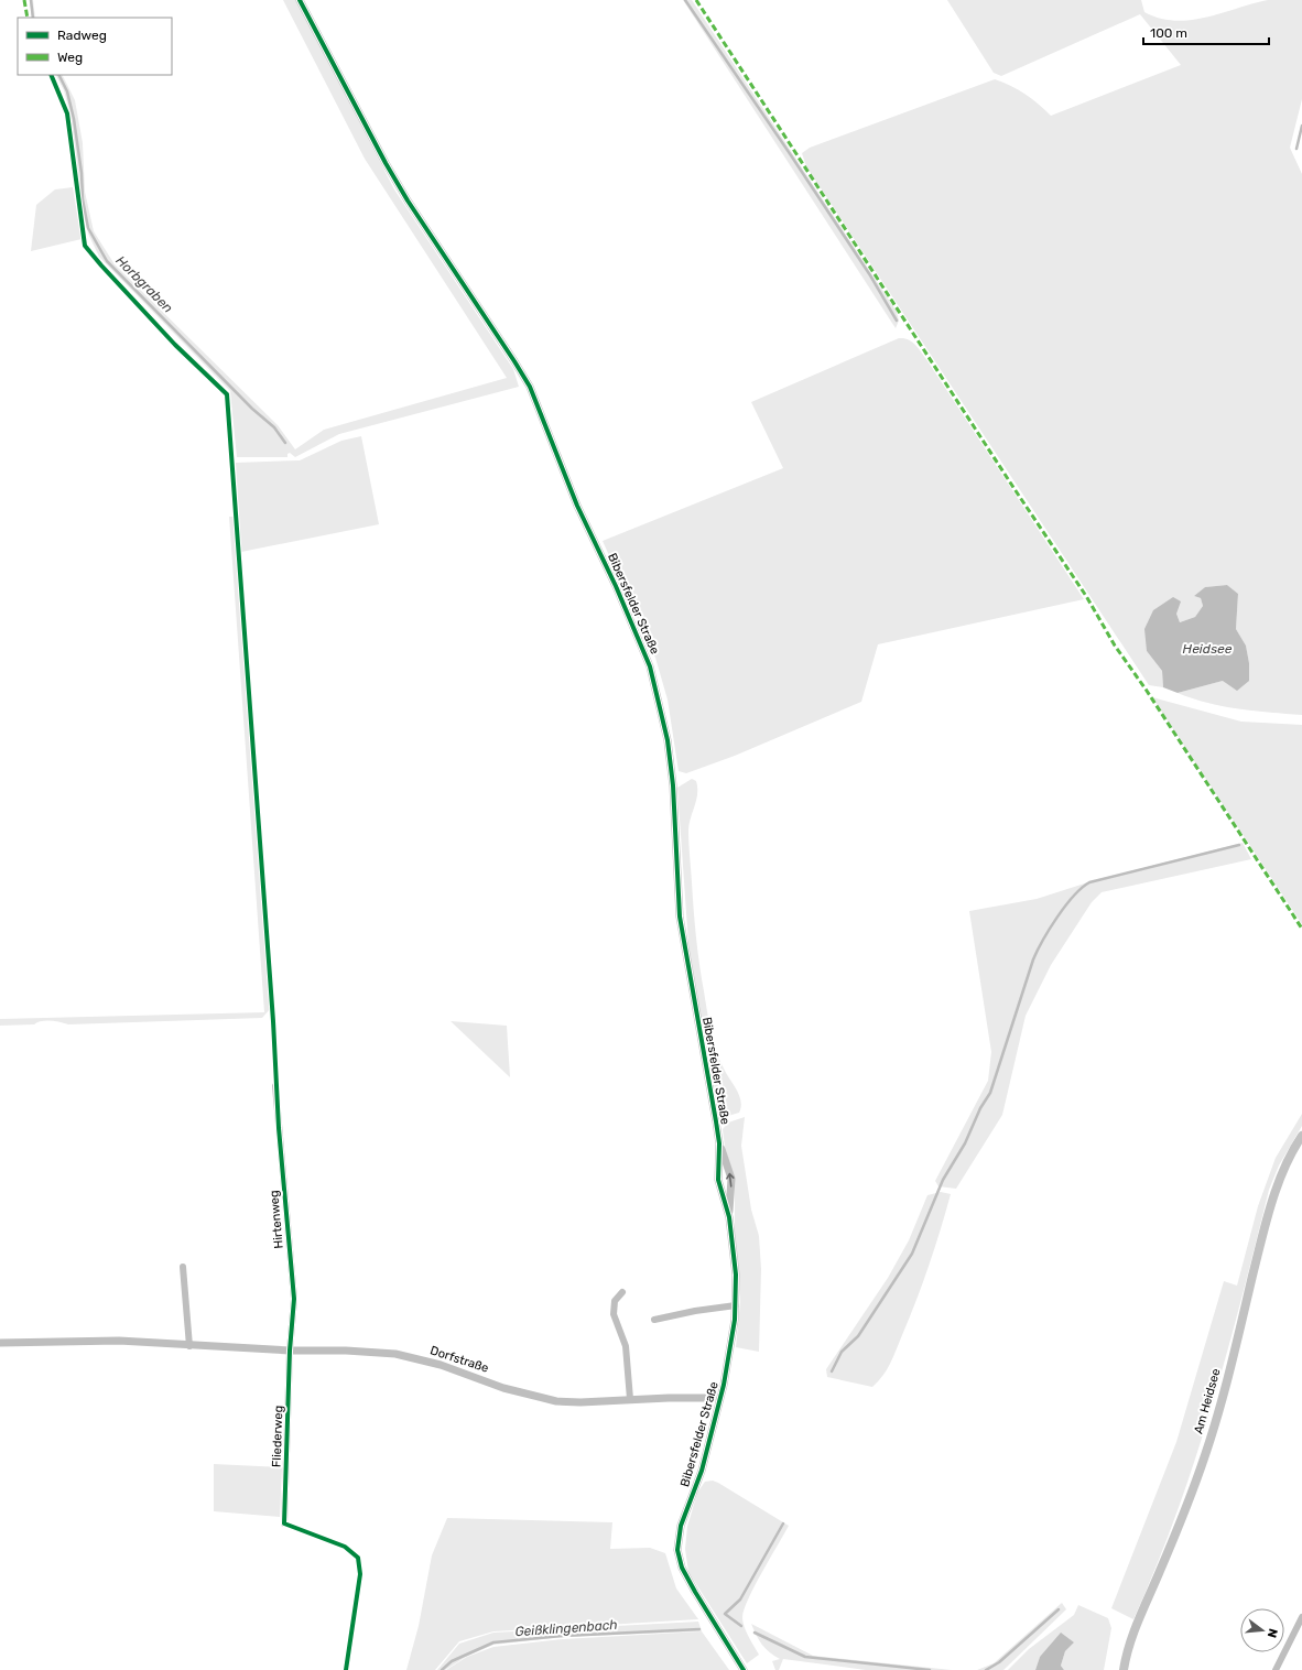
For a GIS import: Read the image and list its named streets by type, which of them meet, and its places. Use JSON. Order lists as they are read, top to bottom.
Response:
{
  "streets": {
    "main road": ["Am Heidsee"],
    "street": [
      "Bibersfelder Straße",
      "Hirtenweg",
      "Dorfstraße",
      "Fliederweg"
    ]
  },
  "crossings": [
    ["Bibersfelder Straße", "Dorfstraße"],
    ["Hirtenweg", "Dorfstraße"],
    ["Hirtenweg", "Fliederweg"],
    ["Dorfstraße", "Fliederweg"]
  ],
  "water": ["Horbgraben", "Heidsee", "Geißklingenbach"],
  "legend": ["Radweg", "Weg"],
  "scale_bar": "100 m",
  "north": "right"
}
